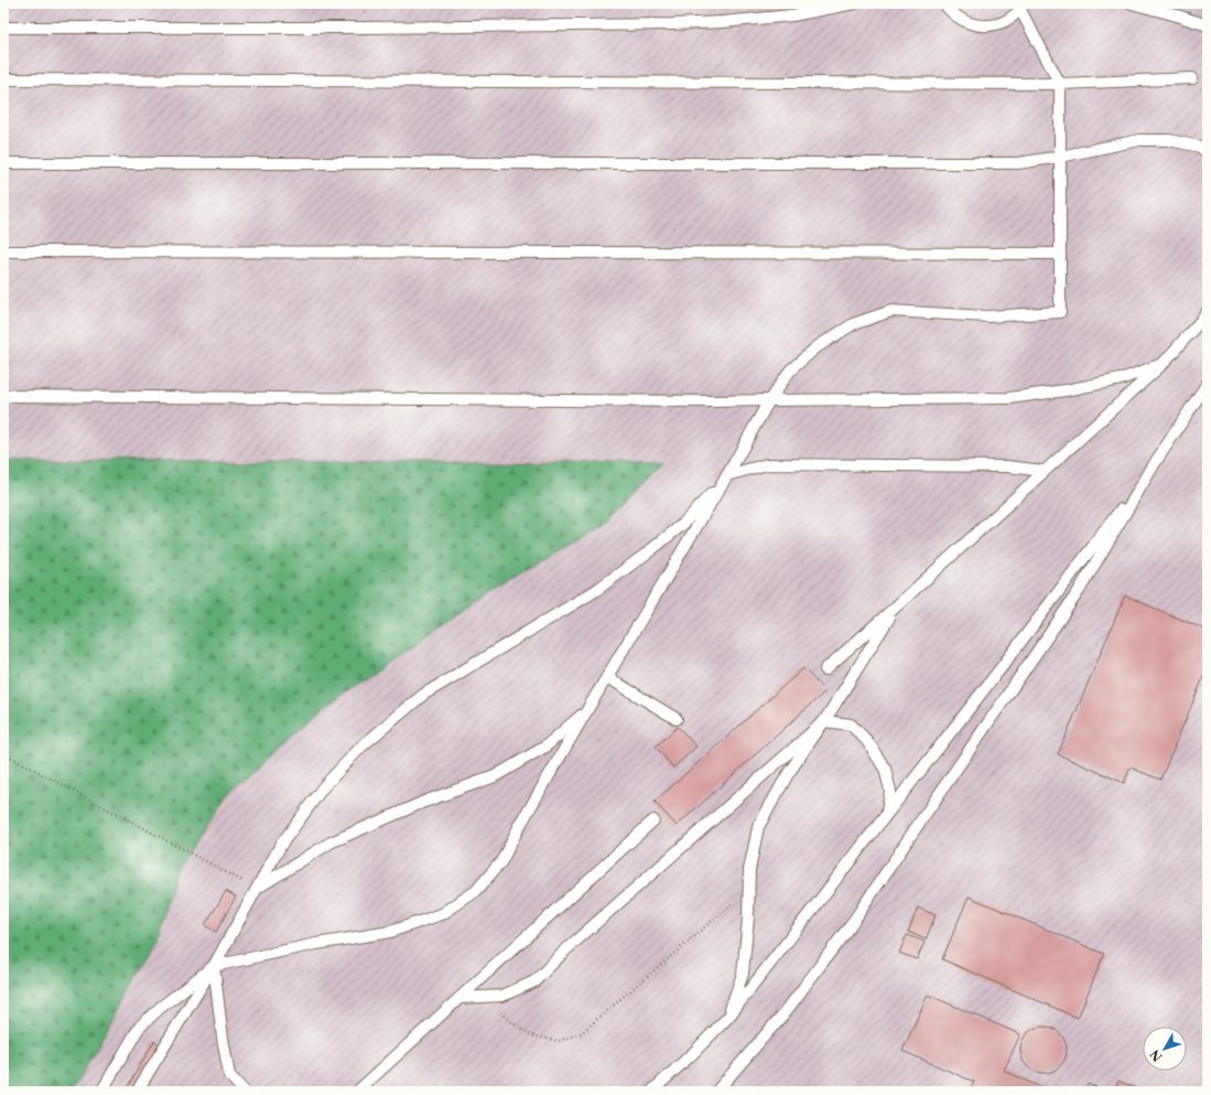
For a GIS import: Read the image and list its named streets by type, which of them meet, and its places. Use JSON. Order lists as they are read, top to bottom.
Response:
{
  "north": "bottom left"
}
